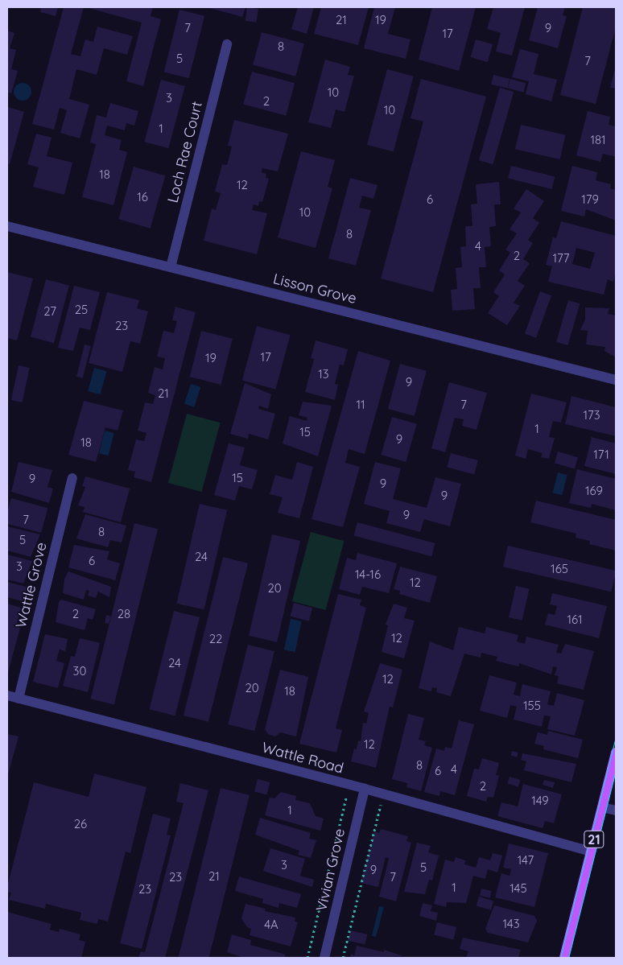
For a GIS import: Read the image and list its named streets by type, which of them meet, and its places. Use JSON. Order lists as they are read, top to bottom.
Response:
{
  "streets": {
    "main road": ["21"],
    "street": [
      "Loch Rae Court",
      "Lisson Grove",
      "Wattle Grove",
      "Wattle Road",
      "Vivian Grove"
    ]
  },
  "crossings": [
    ["Loch Rae Court", "Lisson Grove"],
    ["Wattle Grove", "Wattle Road"],
    ["Wattle Road", "21"],
    ["Wattle Road", "Vivian Grove"]
  ],
  "house_numbers": [
    "21",
    "19",
    "7",
    "9",
    "17",
    "8",
    "5",
    "7",
    "10",
    "3",
    "2",
    "10",
    "1",
    "181",
    "18",
    "12",
    "16",
    "6",
    "179",
    "10",
    "8",
    "4",
    "2",
    "177",
    "25",
    "27",
    "23",
    "17",
    "19",
    "13",
    "9",
    "21",
    "11",
    "7",
    "173",
    "1",
    "15",
    "9",
    "18",
    "171",
    "15",
    "9",
    "9",
    "169",
    "9",
    "9",
    "7",
    "8",
    "5",
    "24",
    "6",
    "3",
    "165",
    "14-16",
    "12",
    "20",
    "2",
    "28",
    "161",
    "12",
    "22",
    "24",
    "30",
    "12",
    "20",
    "18",
    "155",
    "12",
    "8",
    "4",
    "6",
    "2",
    "149",
    "1",
    "26",
    "147",
    "3",
    "5",
    "9",
    "21",
    "23",
    "7",
    "1",
    "145",
    "23",
    "143",
    "4A"
  ]
}
